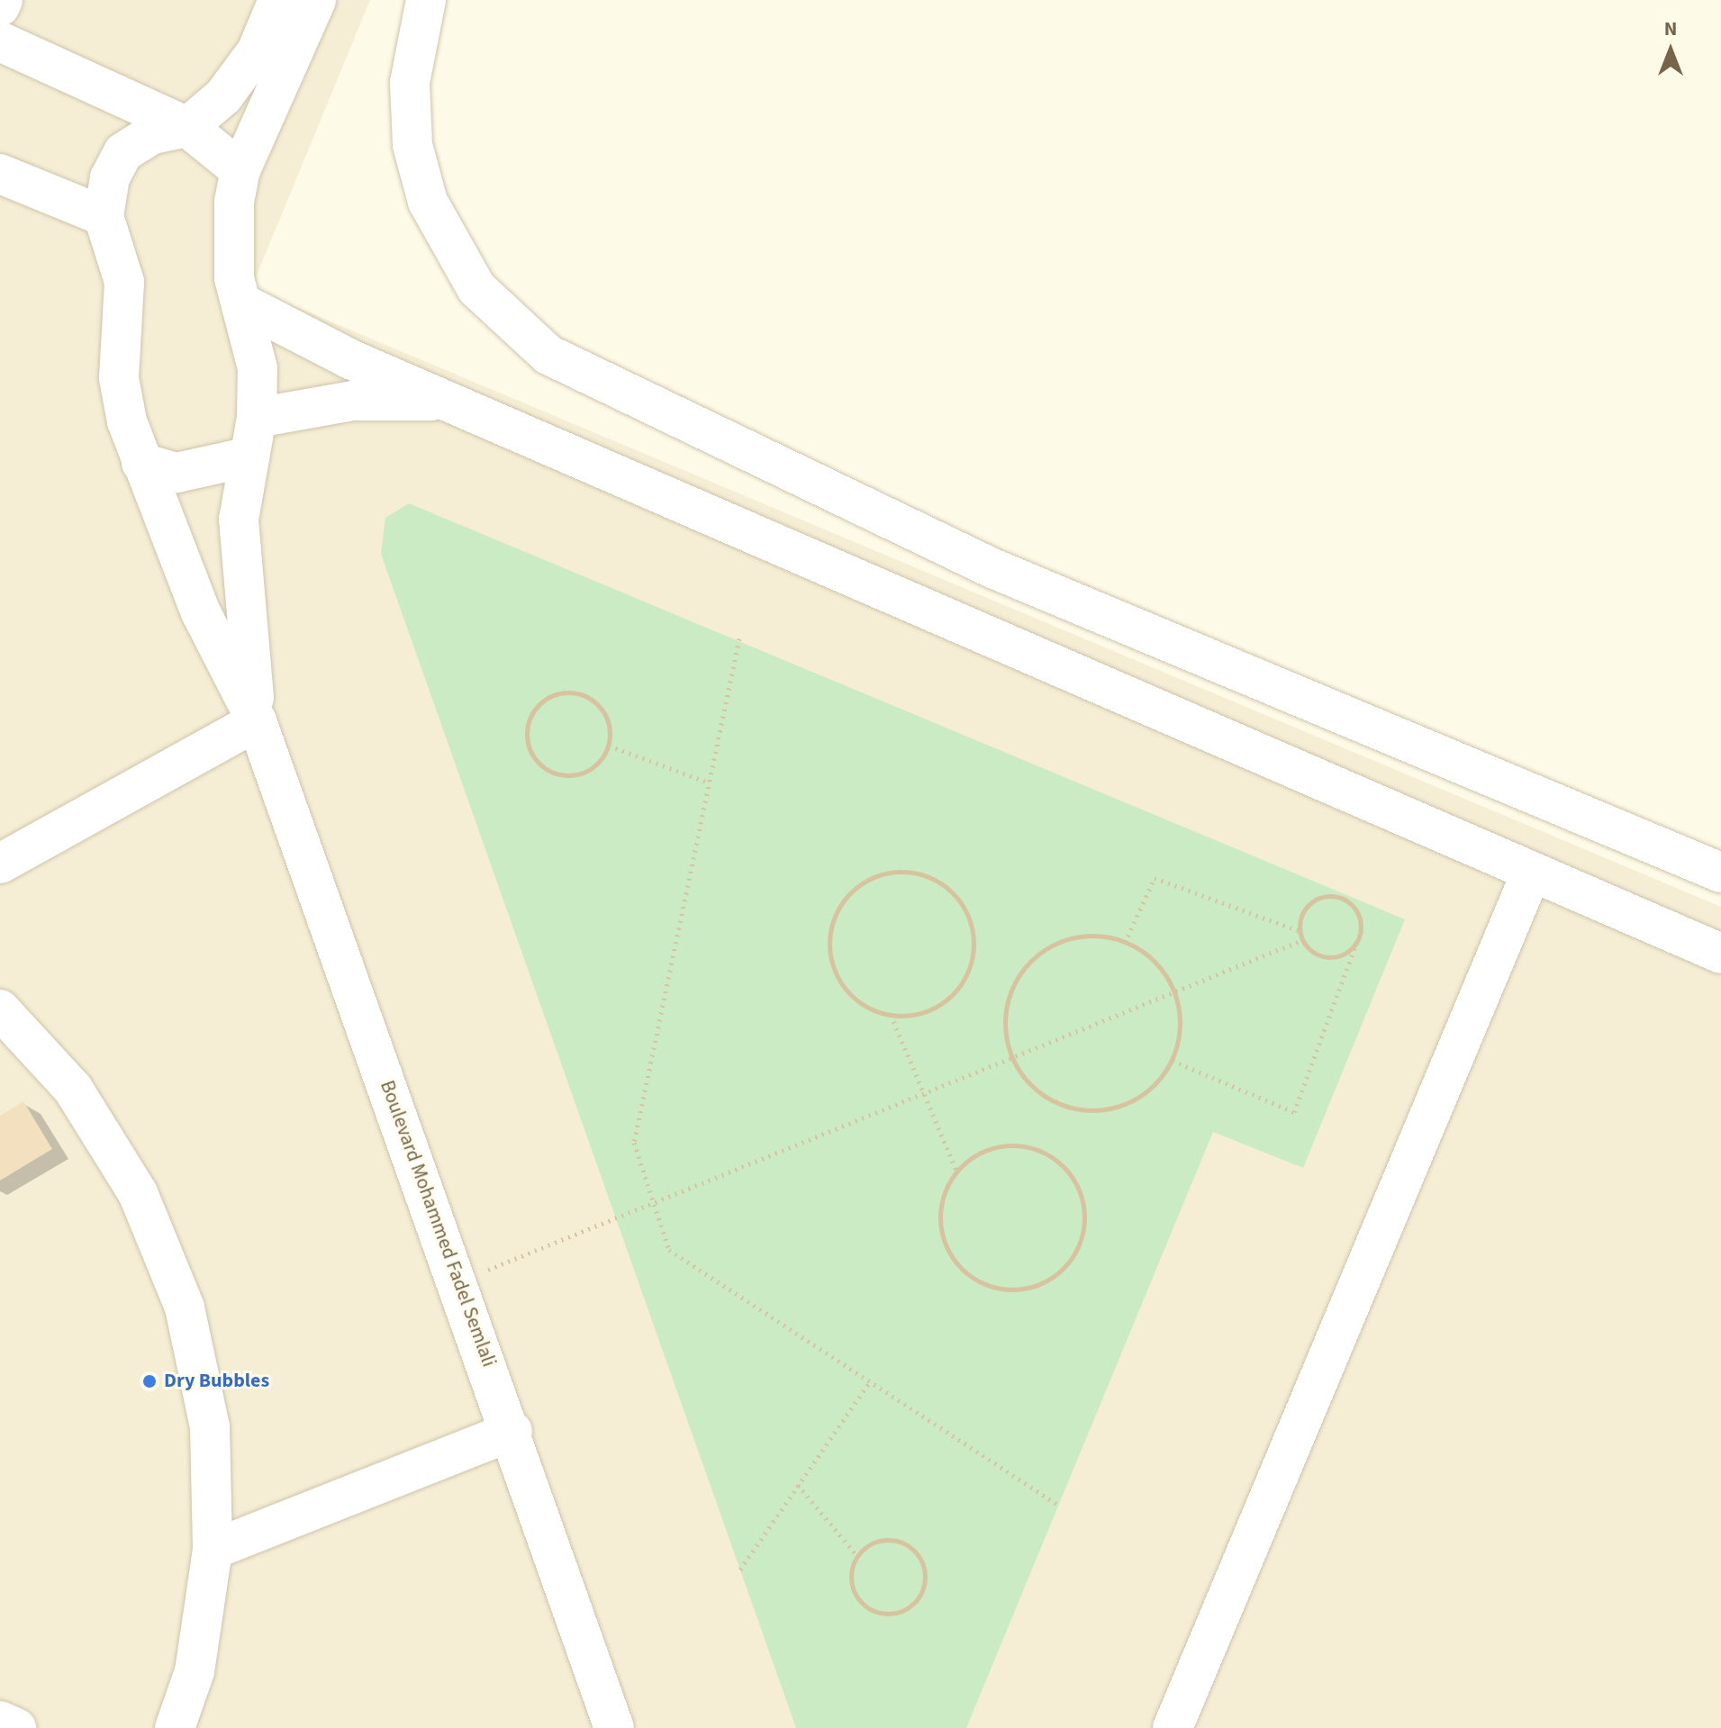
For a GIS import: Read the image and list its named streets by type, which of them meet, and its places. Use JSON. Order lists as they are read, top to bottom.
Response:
{
  "streets": {
    "street": ["Boulevard Mohammed Fadel Semlali"]
  },
  "places": ["Dry Bubbles"],
  "north": "top"
}
